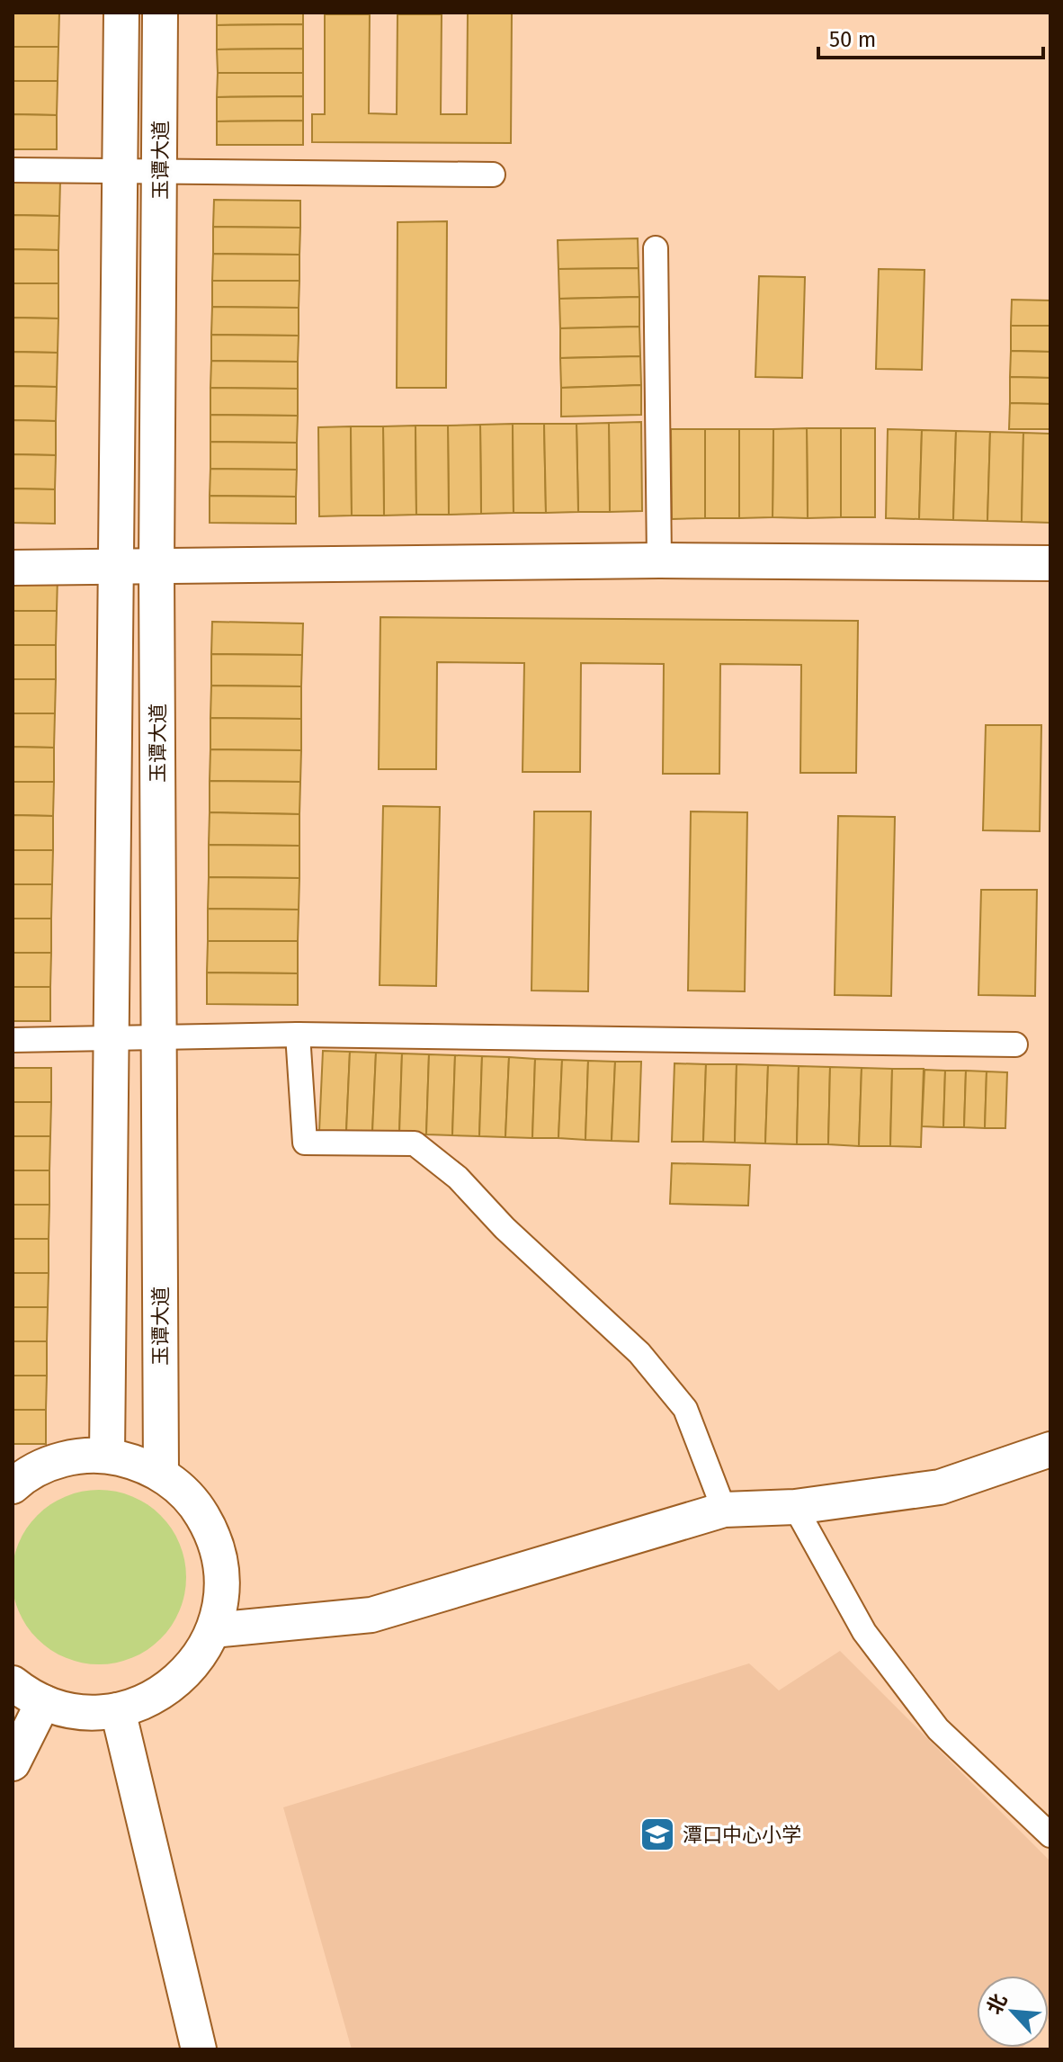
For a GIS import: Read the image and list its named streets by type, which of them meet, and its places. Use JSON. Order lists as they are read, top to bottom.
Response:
{
  "streets": {
    "street": ["玉谭大道"]
  },
  "places": {
    "school or university": ["潭口中心小学"]
  },
  "scale_bar": "50 m",
  "north": "top left"
}
